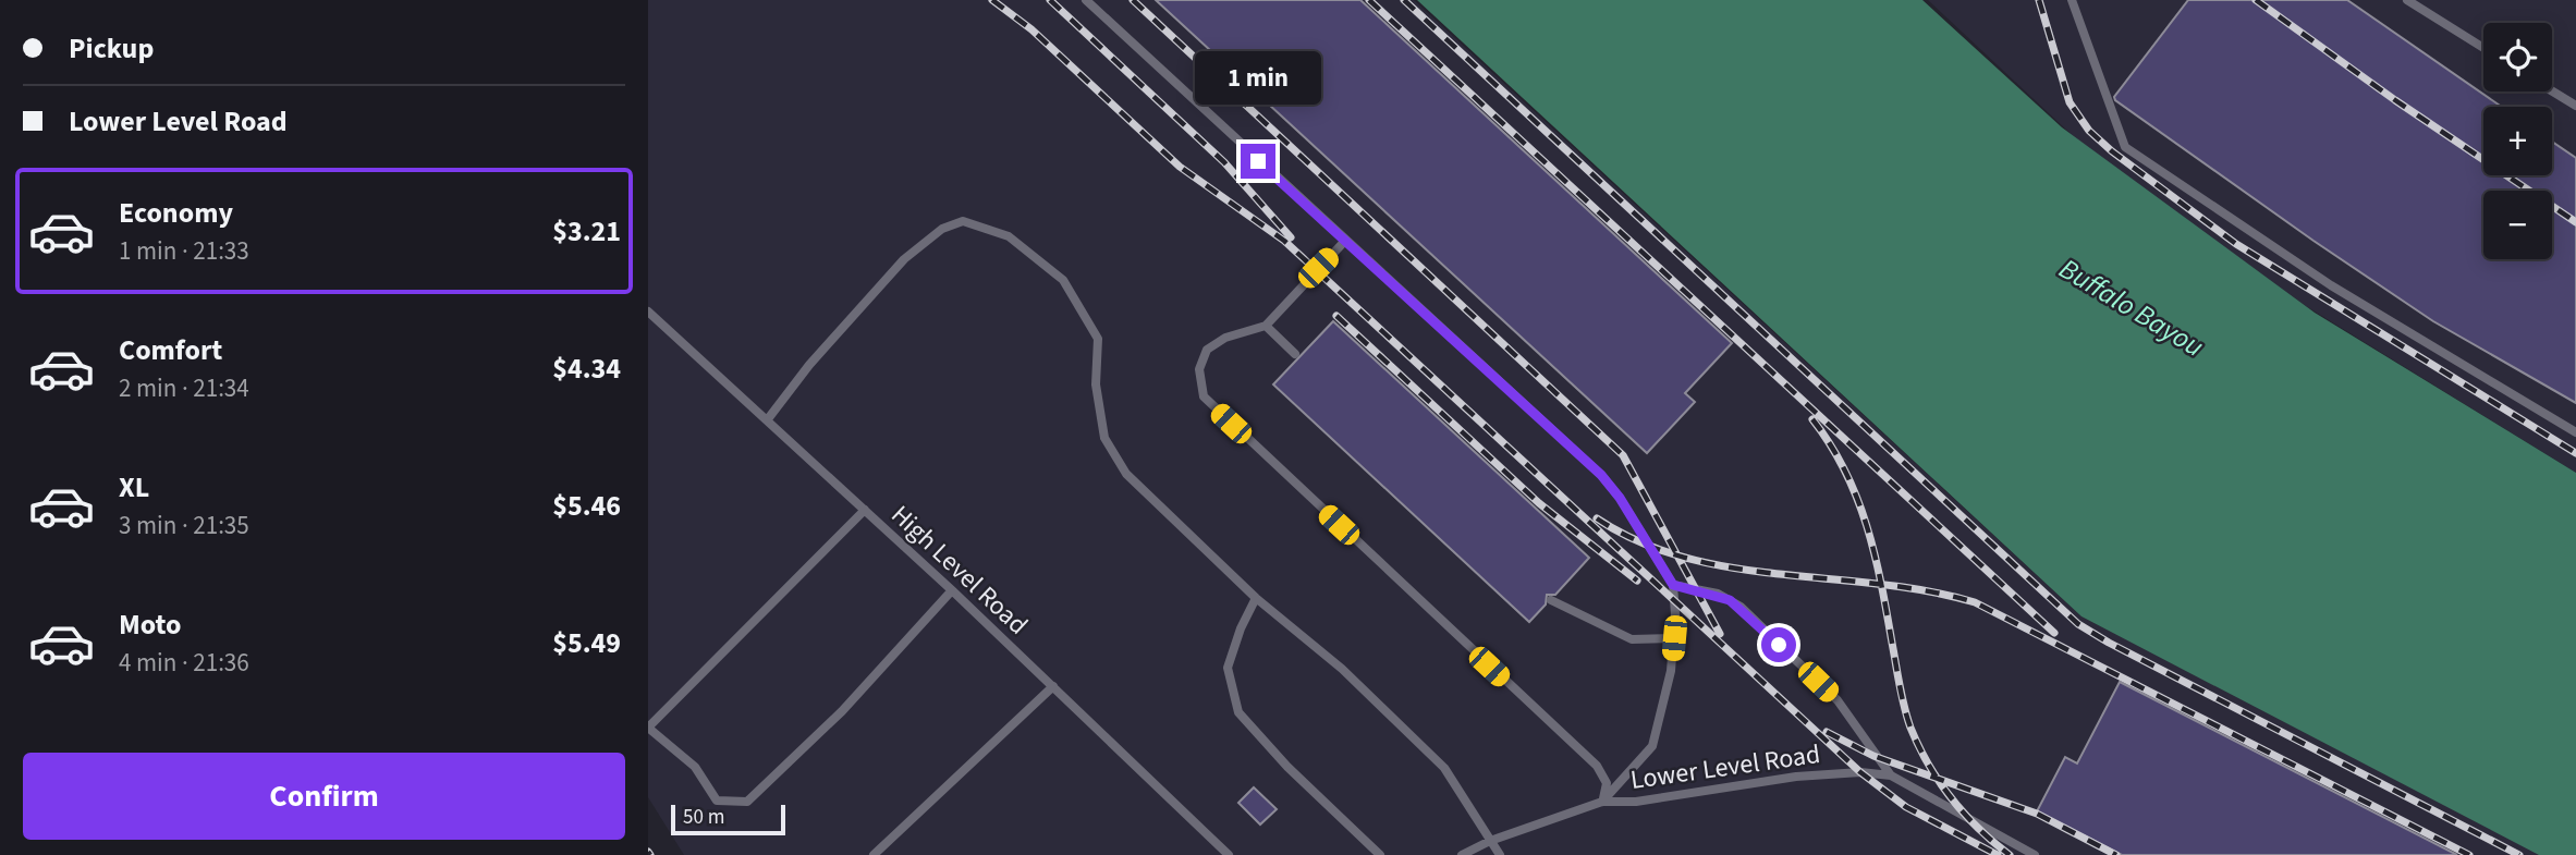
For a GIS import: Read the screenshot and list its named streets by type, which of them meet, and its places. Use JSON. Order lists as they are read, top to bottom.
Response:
{
  "streets": {
    "lane": ["High Level Road", "Lower Level Road"]
  },
  "water": ["Buffalo Bayou"],
  "scale_bar": "50 m",
  "page": {
    "banner": ["Pickup", "Lower Level Road"],
    "map_buttons": ["+", "−"],
    "bubble": "1 min",
    "list": [
      {
        "name": "Economy",
        "note": "1 min · 21:33",
        "value": "$3.21"
      },
      {
        "name": "Comfort",
        "note": "2 min · 21:34",
        "value": "$4.34"
      },
      {
        "name": "XL",
        "note": "3 min · 21:35",
        "value": "$5.46"
      },
      {
        "name": "Moto",
        "note": "4 min · 21:36",
        "value": "$5.49"
      }
    ],
    "buttons": "Confirm",
    "scale": "50 m"
  }
}
